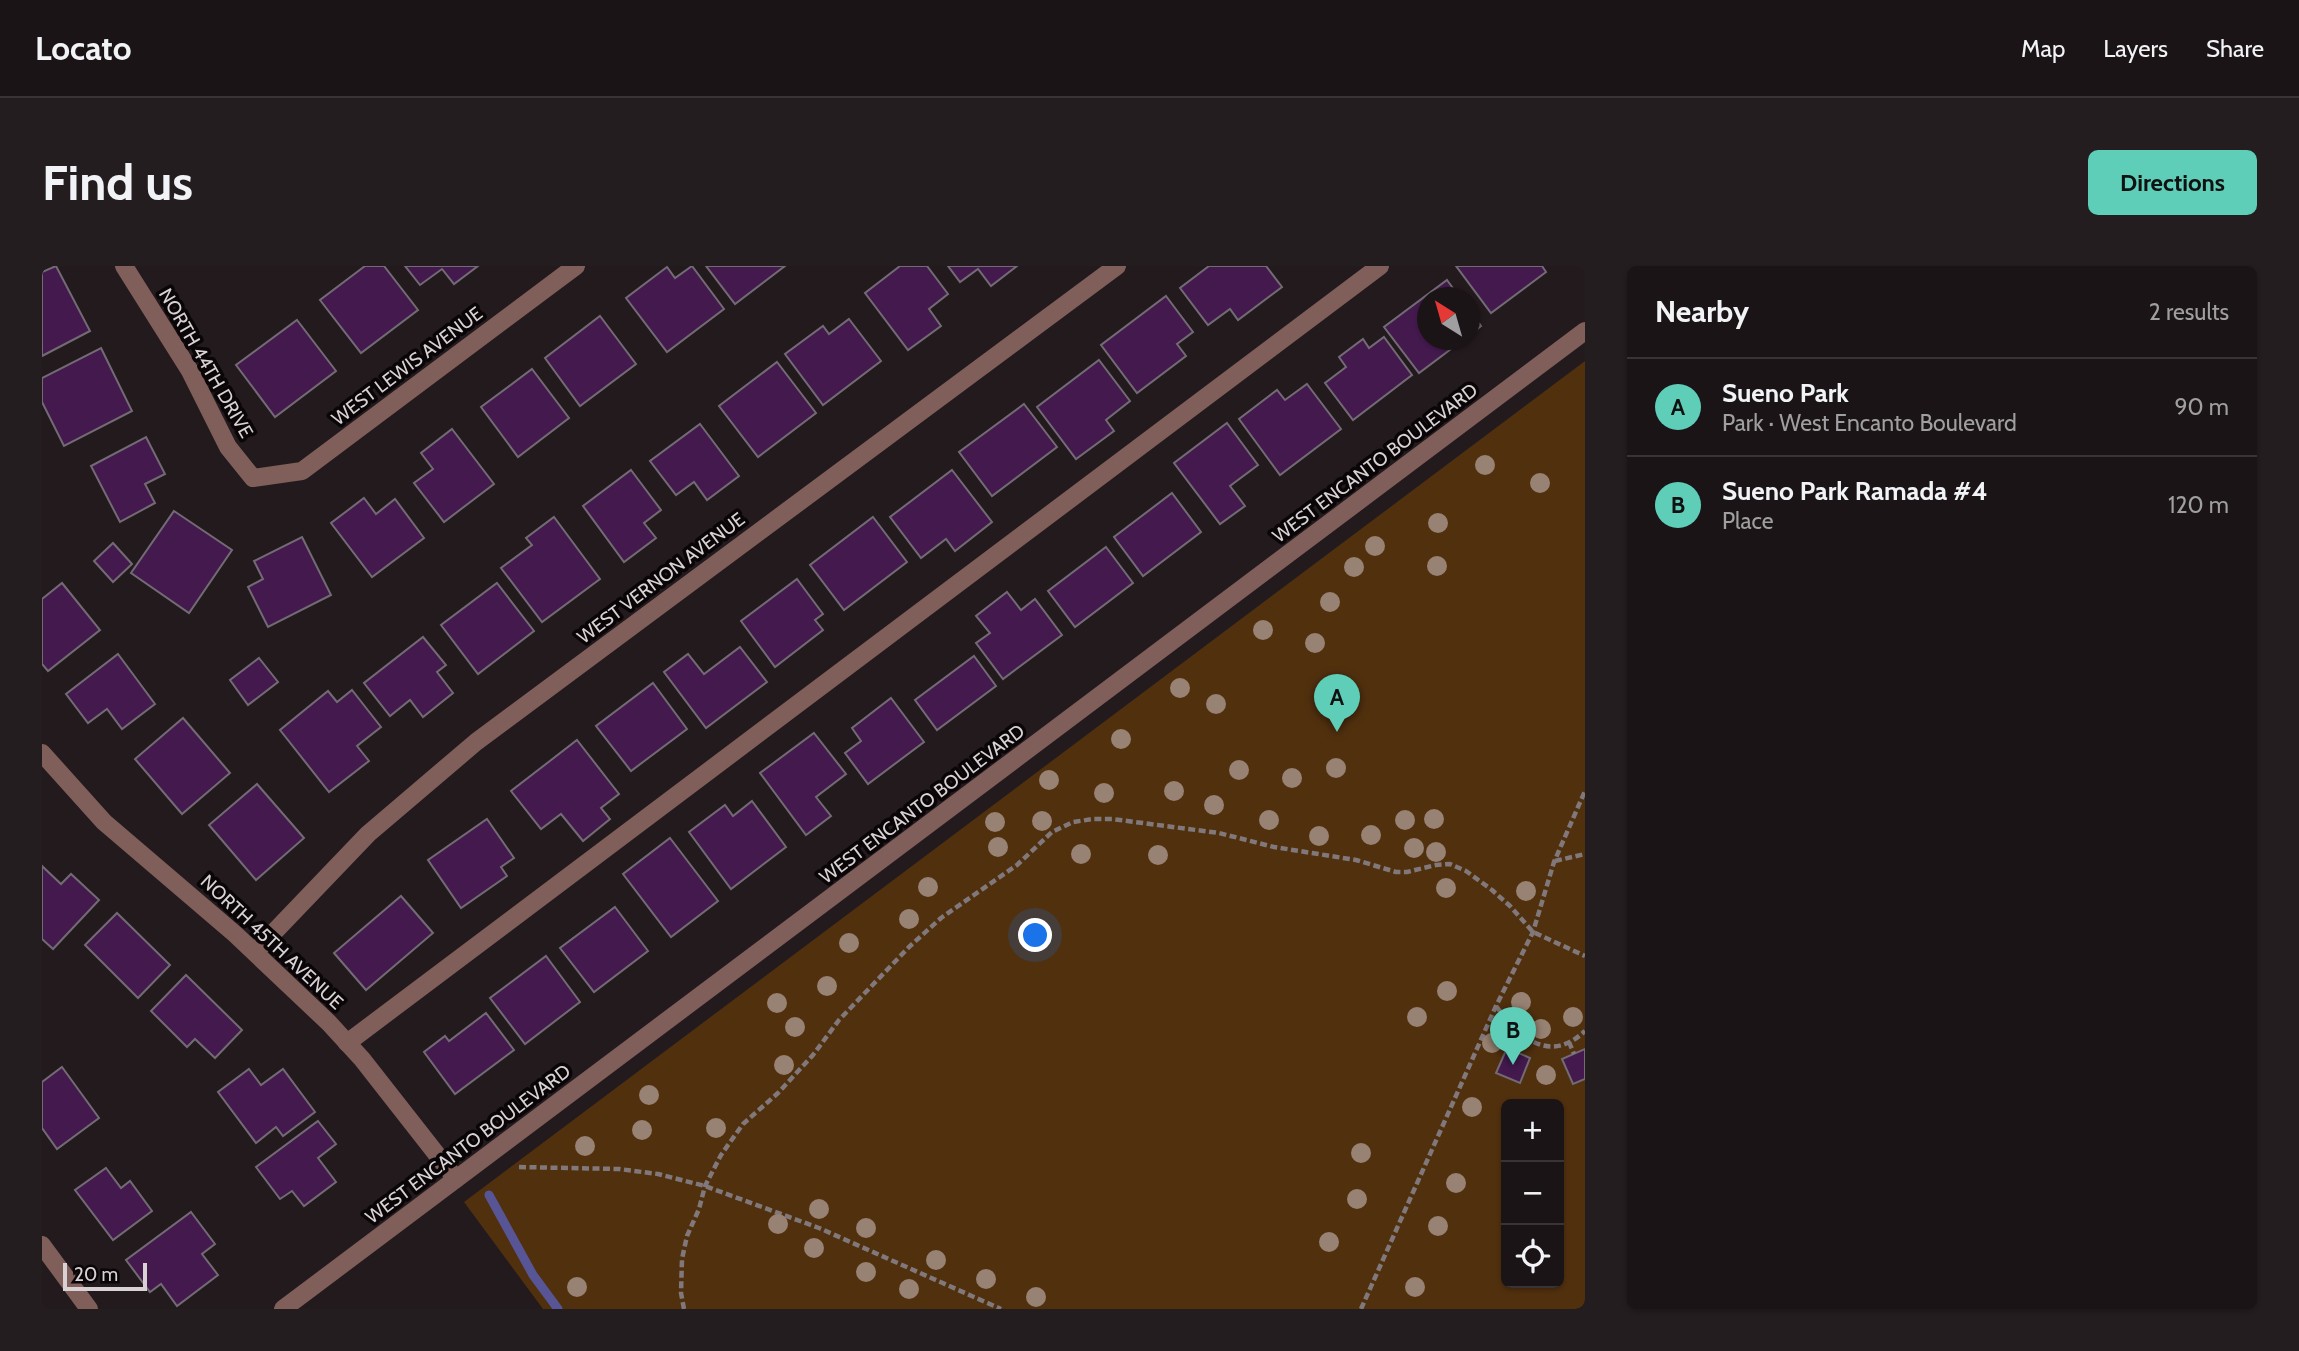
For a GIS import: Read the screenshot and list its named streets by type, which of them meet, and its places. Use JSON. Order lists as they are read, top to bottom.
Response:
{
  "streets": {
    "street": [
      "NORTH 44TH DRIVE",
      "WEST LEWIS AVENUE",
      "WEST ENCANTO BOULEVARD",
      "WEST VERNON AVENUE",
      "NORTH 45TH AVENUE"
    ]
  },
  "crossings": [
    ["NORTH 44TH DRIVE", "WEST LEWIS AVENUE"],
    ["WEST ENCANTO BOULEVARD", "NORTH 45TH AVENUE"],
    ["WEST VERNON AVENUE", "NORTH 45TH AVENUE"]
  ],
  "scale_bar": "20 m",
  "north": "top left",
  "page": {
    "header": "Locato",
    "nav": ["Map", "Layers", "Share"],
    "buttons": "Directions",
    "title": "Find us",
    "heading": ["Nearby", "2 results"],
    "list": [
      {
        "mark": "A",
        "name": "Sueno Park",
        "note": "Park · West Encanto Boulevard",
        "value": "90 m"
      },
      {
        "mark": "B",
        "name": "Sueno Park Ramada #4",
        "note": "Place",
        "value": "120 m"
      }
    ],
    "pins": ["A", "B"],
    "map_buttons": ["+", "−"],
    "scale": "20 m"
  }
}
